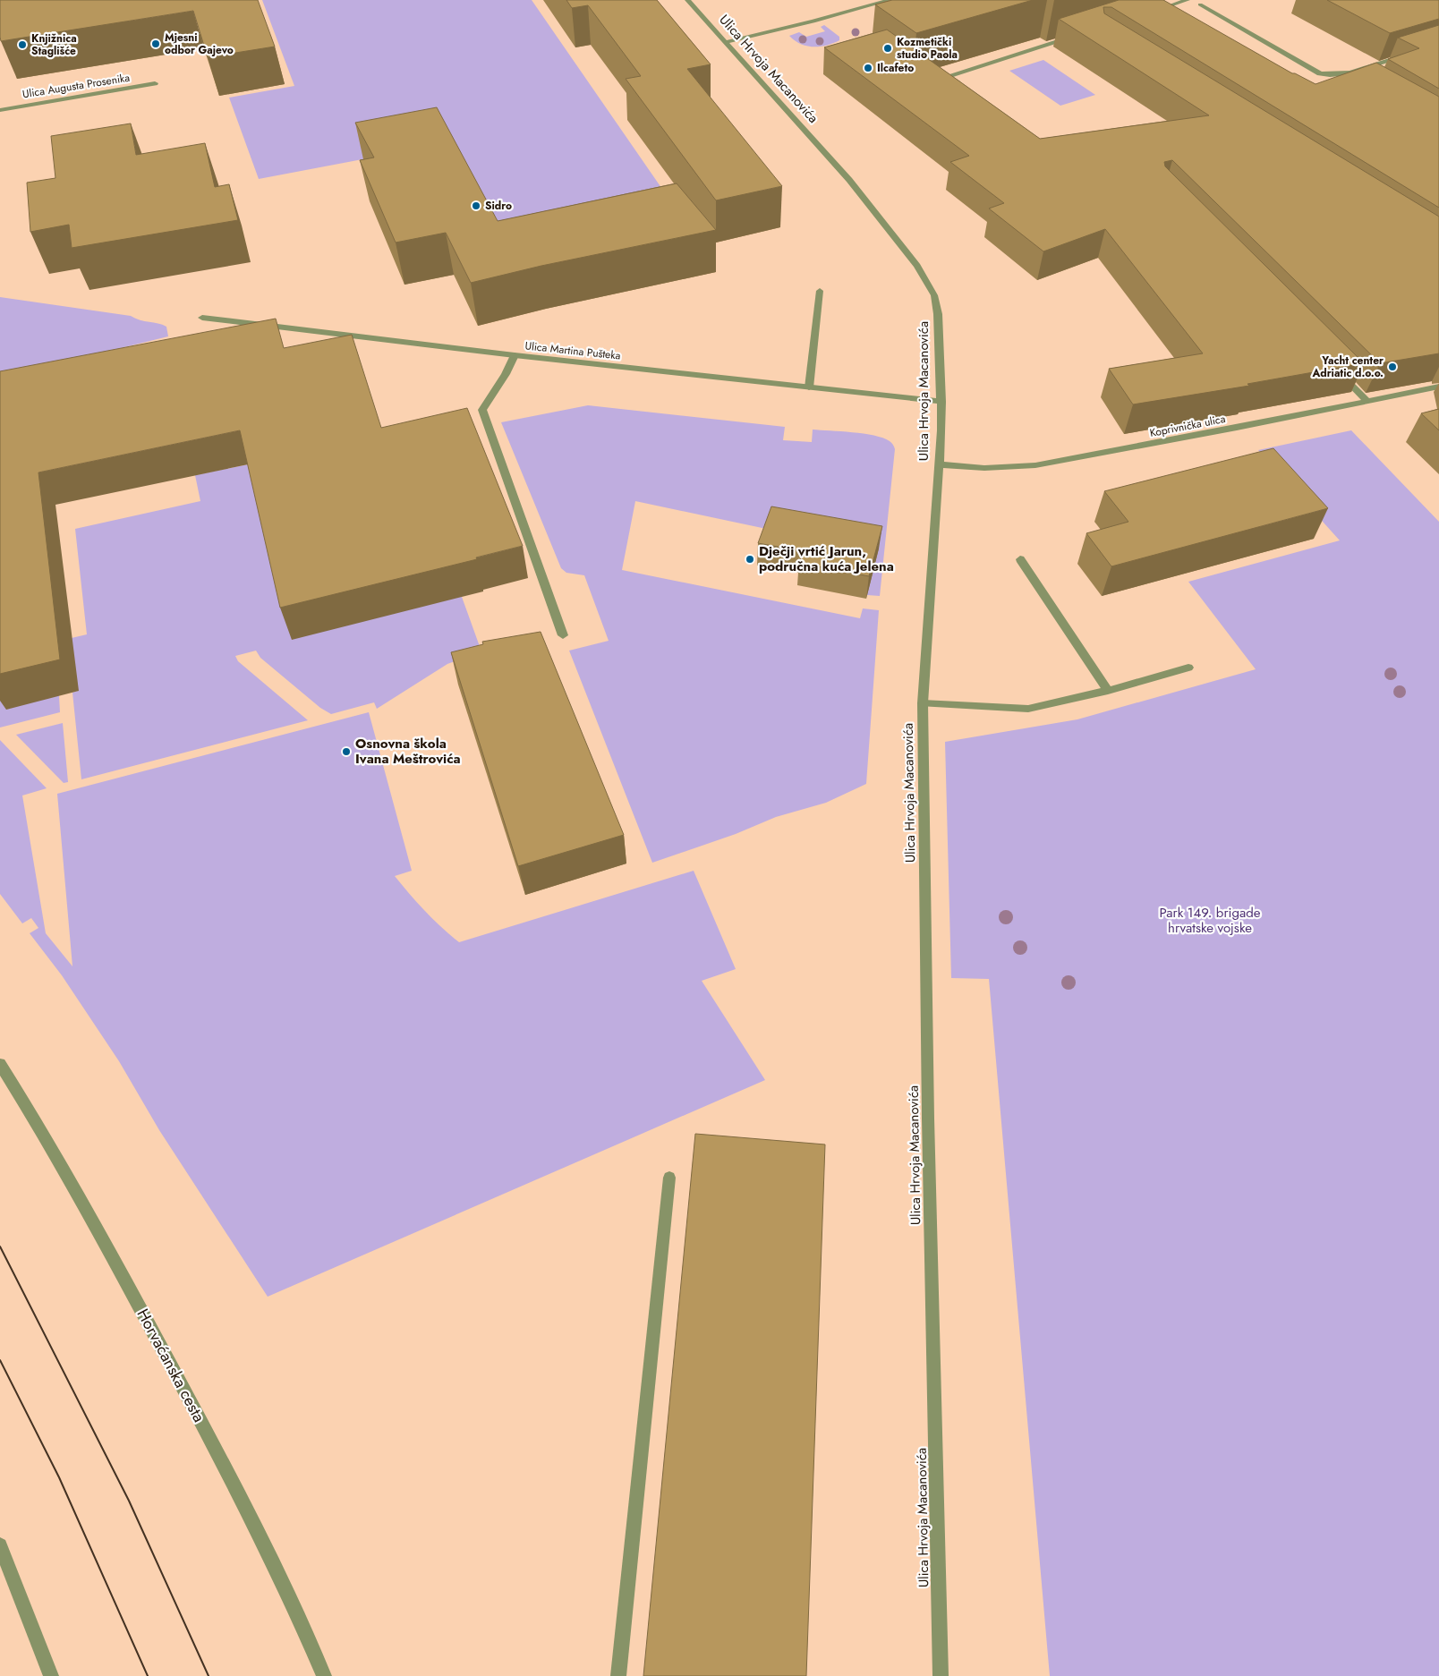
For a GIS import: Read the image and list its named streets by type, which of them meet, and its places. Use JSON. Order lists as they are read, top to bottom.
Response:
{
  "streets": {
    "street": [
      "Ulica Hrvoja Macanovića",
      "Ulica Augusta Prosenika",
      "Ulica Martina Pušteka",
      "Koprivnička ulica",
      "Horvaćanska cesta"
    ]
  },
  "crossings": [
    ["Ulica Hrvoja Macanovića", "Ulica Martina Pušteka"],
    ["Ulica Hrvoja Macanovića", "Koprivnička ulica"]
  ],
  "parks": ["Park 149. brigade hrvatske vojske"],
  "places": [
    "Mjesni odbor Gajevo",
    "Knjižnica Staglišće",
    "Kozmetički studio Paola",
    "Ilcafeto",
    "Sidro",
    "Yacht center Adriatic d.o.o.",
    "Dječji vrtić Jarun, područna kuća Jelena",
    "Osnovna škola Ivana Meštrovića"
  ]
}
